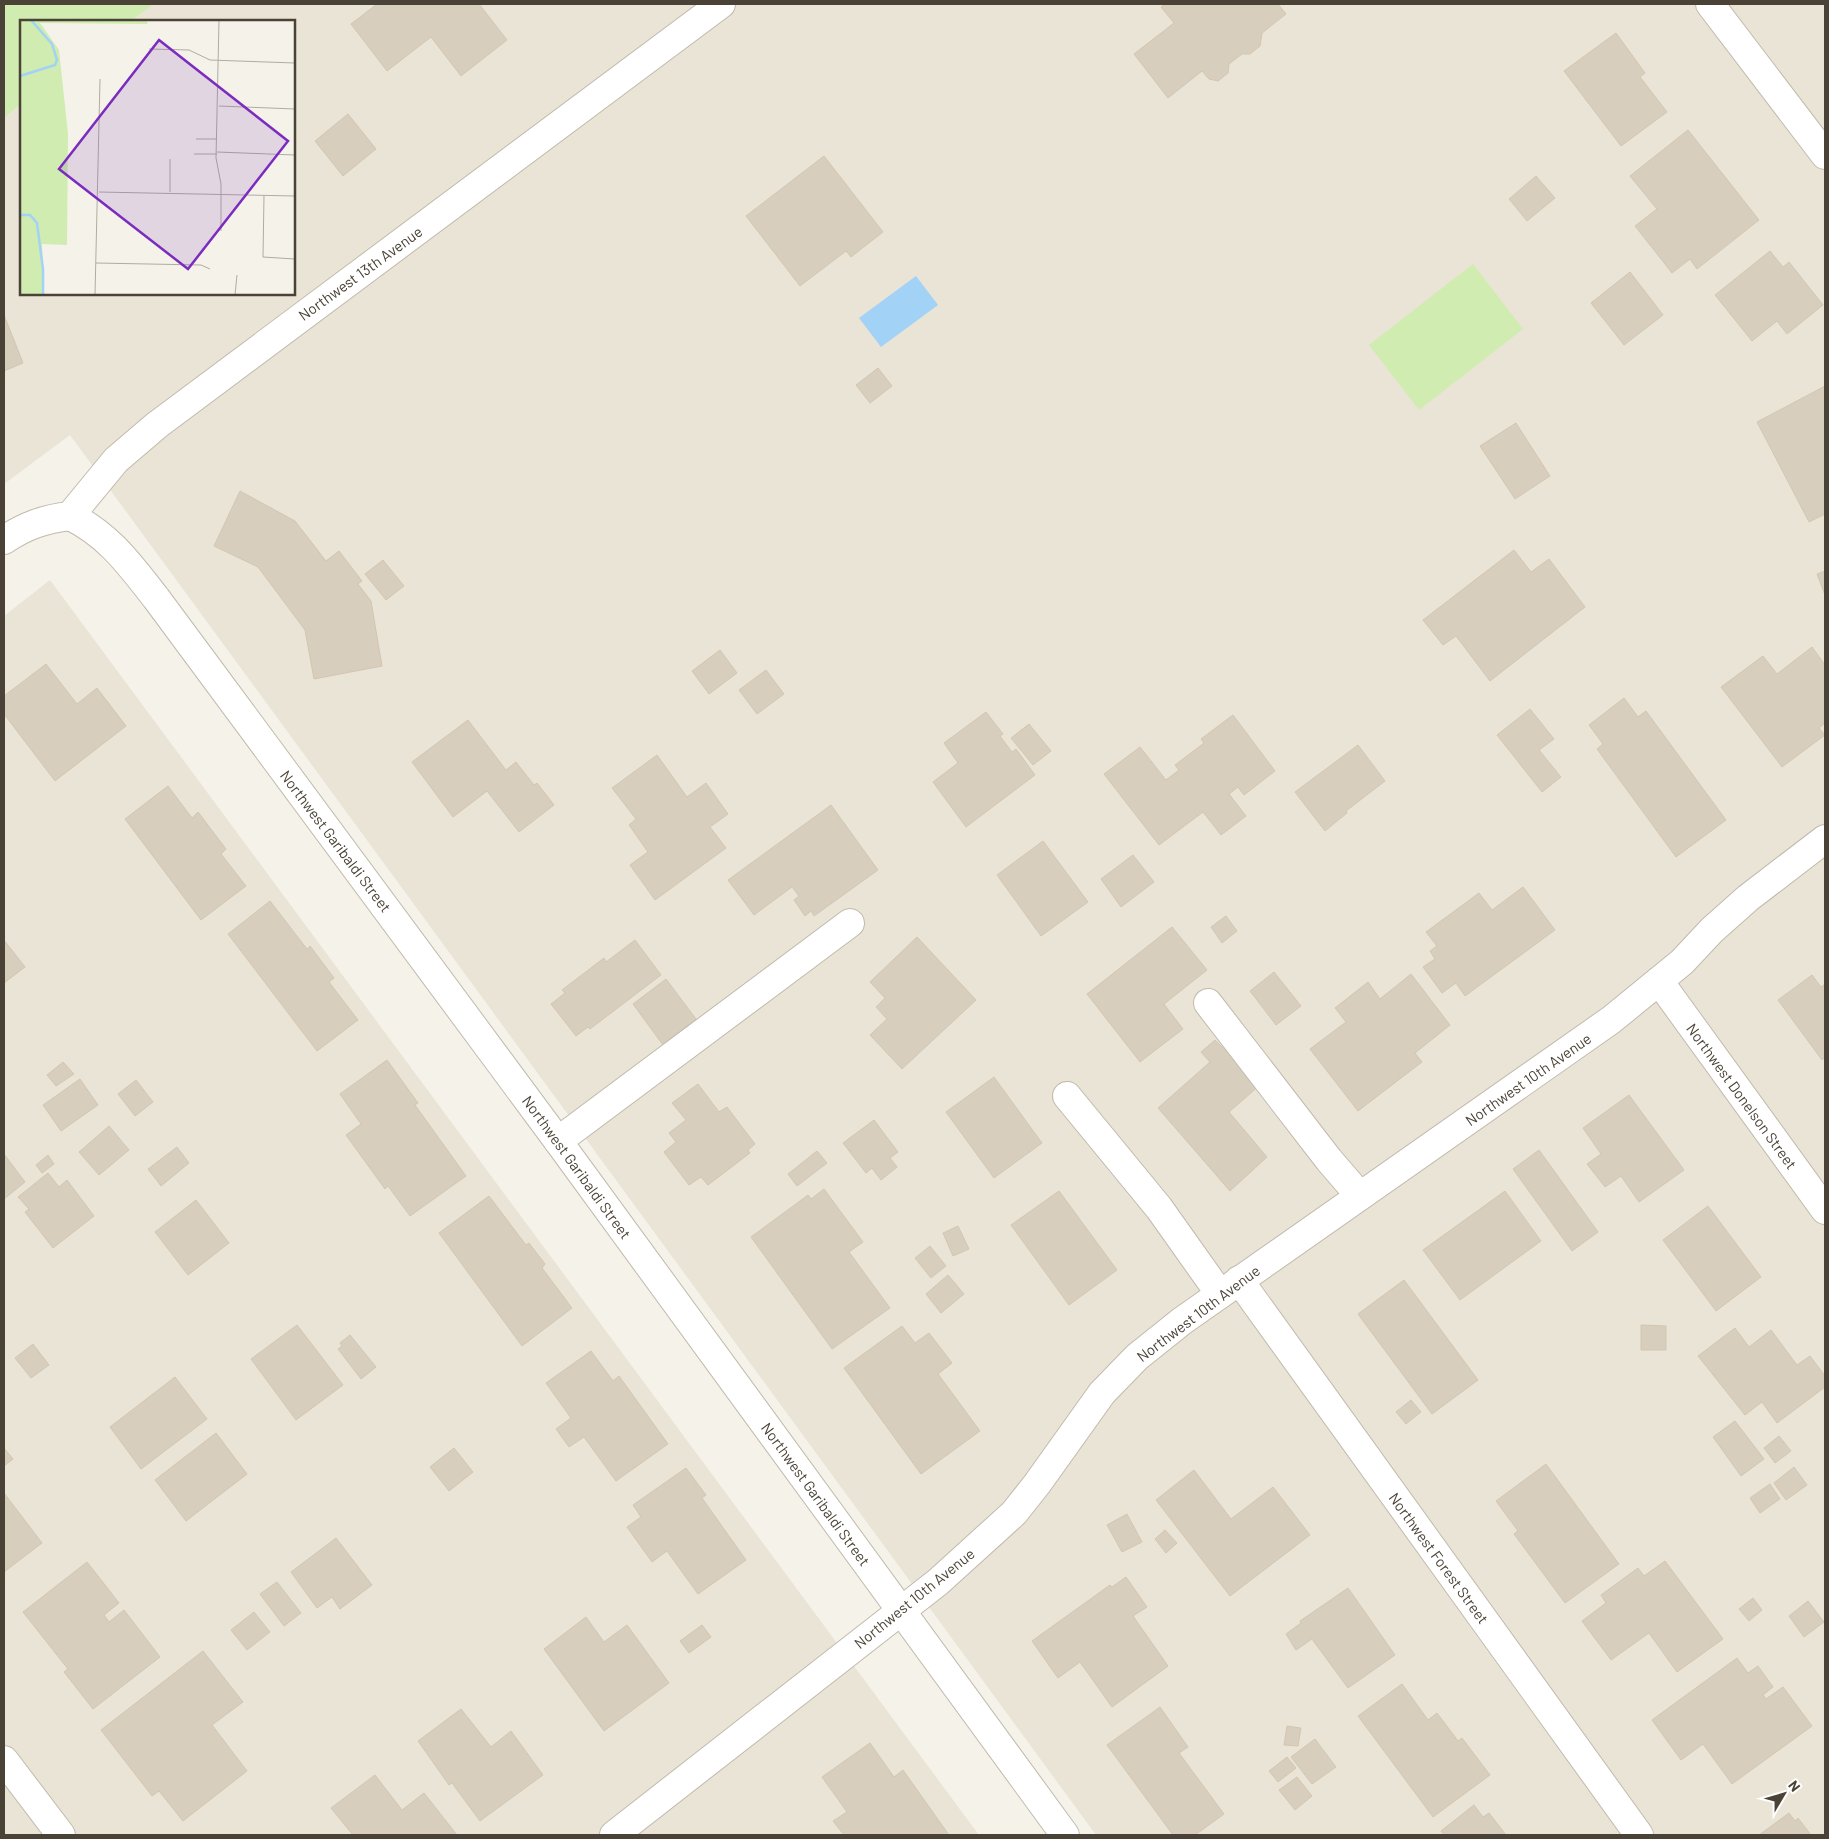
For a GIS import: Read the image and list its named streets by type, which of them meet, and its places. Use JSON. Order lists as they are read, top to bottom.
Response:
{
  "streets": {
    "street": [
      "Northwest 13th Avenue",
      "Northwest Garibaldi Street",
      "Northwest 10th Avenue",
      "Northwest Donelson Street",
      "Northwest Forest Street"
    ]
  },
  "crossings": [
    ["Northwest 13th Avenue", "Northwest Garibaldi Street"],
    ["Northwest Garibaldi Street", "Northwest 10th Avenue"],
    ["Northwest 10th Avenue", "Northwest Donelson Street"],
    ["Northwest 10th Avenue", "Northwest Forest Street"]
  ],
  "north": "top right"
}
